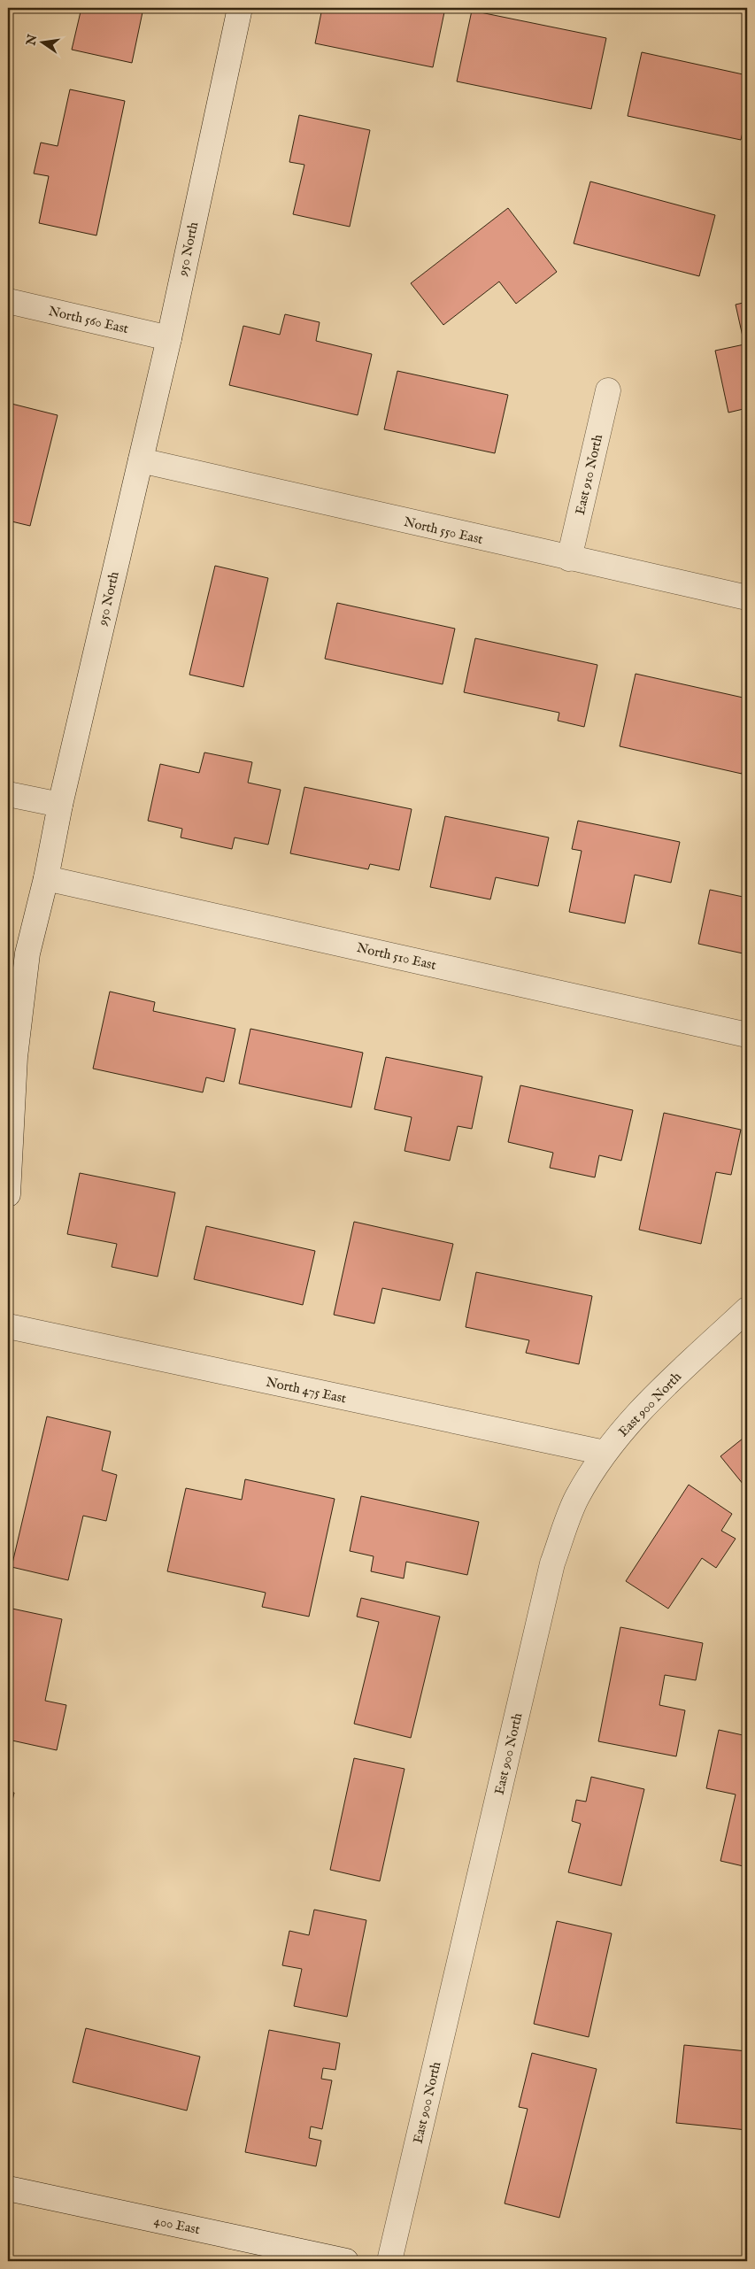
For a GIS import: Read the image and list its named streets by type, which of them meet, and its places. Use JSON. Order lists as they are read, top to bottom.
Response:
{
  "streets": {
    "street": [
      "950 North",
      "North 560 East",
      "East 910 North",
      "North 550 East",
      "North 510 East",
      "North 475 East",
      "East 900 North",
      "400 East"
    ]
  },
  "crossings": [
    ["950 North", "North 560 East"],
    ["950 North", "North 550 East"],
    ["950 North", "North 510 East"],
    ["East 910 North", "North 550 East"],
    ["North 475 East", "East 900 North"]
  ],
  "north": "left"
}
